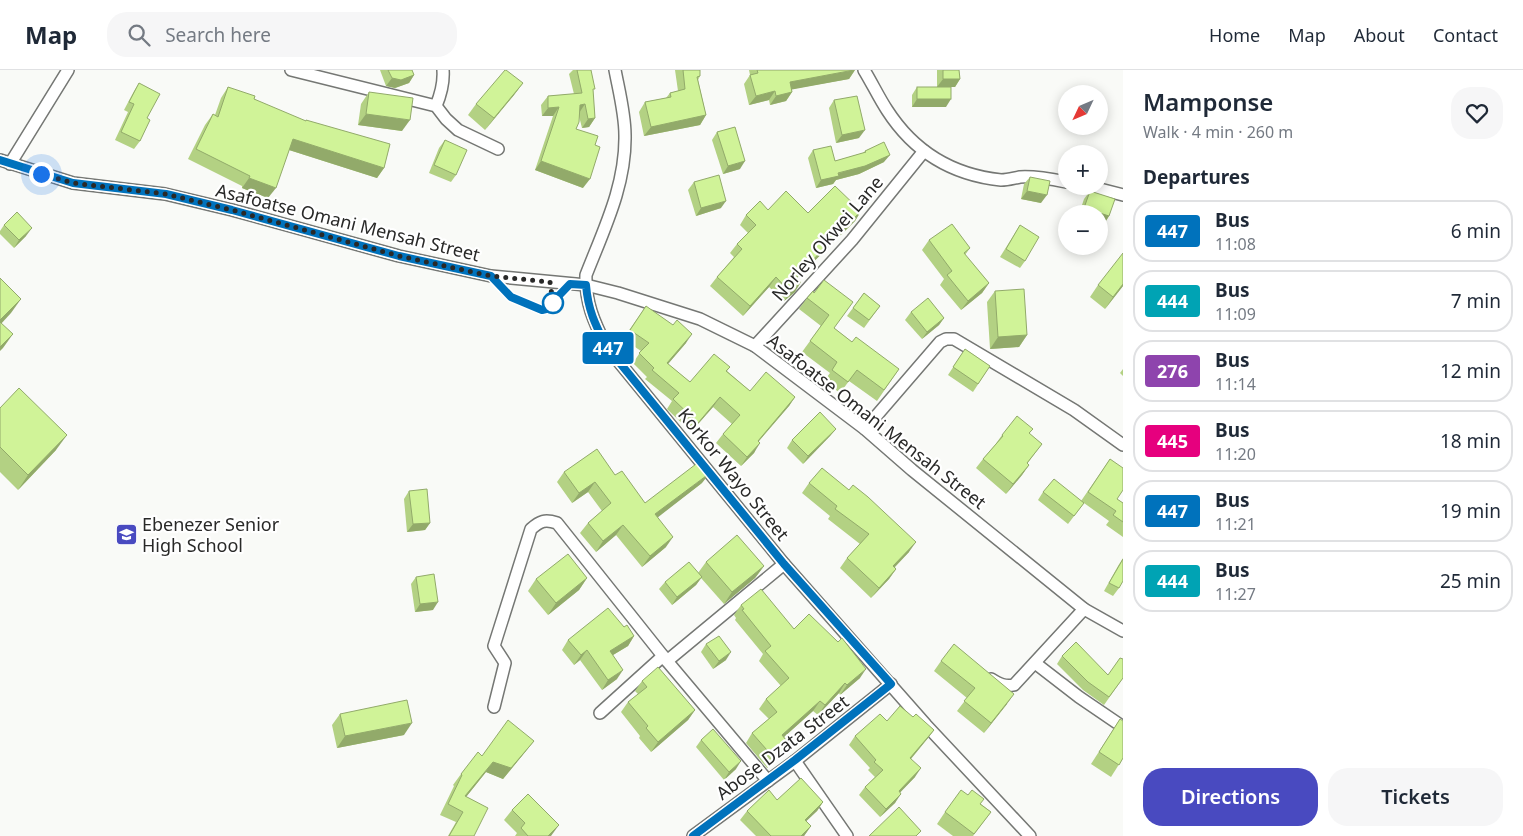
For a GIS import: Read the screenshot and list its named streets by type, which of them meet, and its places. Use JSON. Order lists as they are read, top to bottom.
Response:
{
  "streets": {
    "street": [
      "Asafoatse Omani Mensah Street",
      "Norley Okwei Lane",
      "Korkor Wayo Street",
      "Abose Dzata Street"
    ]
  },
  "crossings": [
    ["Asafoatse Omani Mensah Street", "Norley Okwei Lane"],
    ["Asafoatse Omani Mensah Street", "Korkor Wayo Street"],
    ["Korkor Wayo Street", "Abose Dzata Street"]
  ],
  "places": {
    "school or university": ["Ebenezer Senior High School"]
  },
  "lines": ["bus line 447"],
  "north": "bottom left",
  "page": {
    "header": "Map",
    "search": "Search here",
    "nav": [
      "Home",
      "Map",
      "About",
      "Contact"
    ],
    "on_map": "447",
    "heading": [
      ["Mamponse", "Walk · 4 min · 260 m"],
      "Departures"
    ],
    "map_buttons": ["+", "−"],
    "list": [
      {
        "mark": "447",
        "name": "Bus",
        "note": "11:08",
        "value": "6 min"
      },
      {
        "mark": "444",
        "name": "Bus",
        "note": "11:09",
        "value": "7 min"
      },
      {
        "mark": "276",
        "name": "Bus",
        "note": "11:14",
        "value": "12 min"
      },
      {
        "mark": "445",
        "name": "Bus",
        "note": "11:20",
        "value": "18 min"
      },
      {
        "mark": "447",
        "name": "Bus",
        "note": "11:21",
        "value": "19 min"
      },
      {
        "mark": "444",
        "name": "Bus",
        "note": "11:27",
        "value": "25 min"
      }
    ],
    "buttons": ["Directions", "Tickets"]
  }
}
